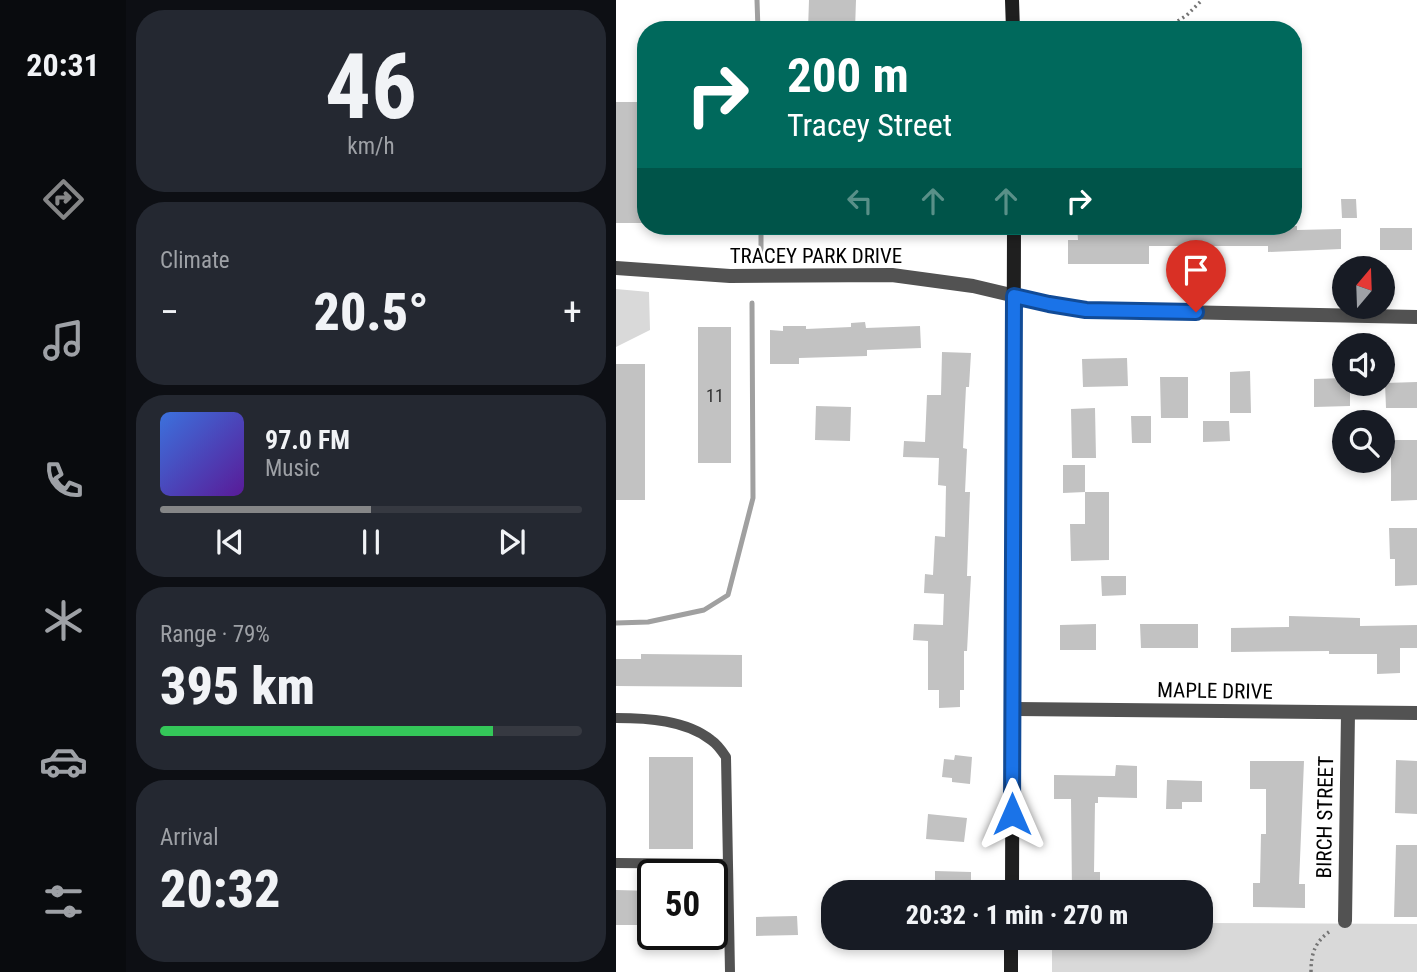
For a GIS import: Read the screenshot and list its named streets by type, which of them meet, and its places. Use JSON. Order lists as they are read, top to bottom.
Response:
{
  "streets": {
    "street": ["TRACEY PARK DRIVE", "MAPLE DRIVE", "BIRCH STREET"]
  },
  "crossings": [
    ["MAPLE DRIVE", "BIRCH STREET"]
  ],
  "house_numbers": ["11"],
  "north": "top",
  "page": {
    "tabs": "20:31",
    "tile": [
      ["46", "km/h"],
      "Climate",
      ["Range · 79%", "395 km"],
      ["Arrival", "20:32"]
    ],
    "turn": ["200 m", "Tracey Street"],
    "heat": ["−", "20.5°", "+"],
    "song": ["97.0 FM", "Music"],
    "limit": "50",
    "trip": "20:32 · 1 min · 270 m"
  }
}
